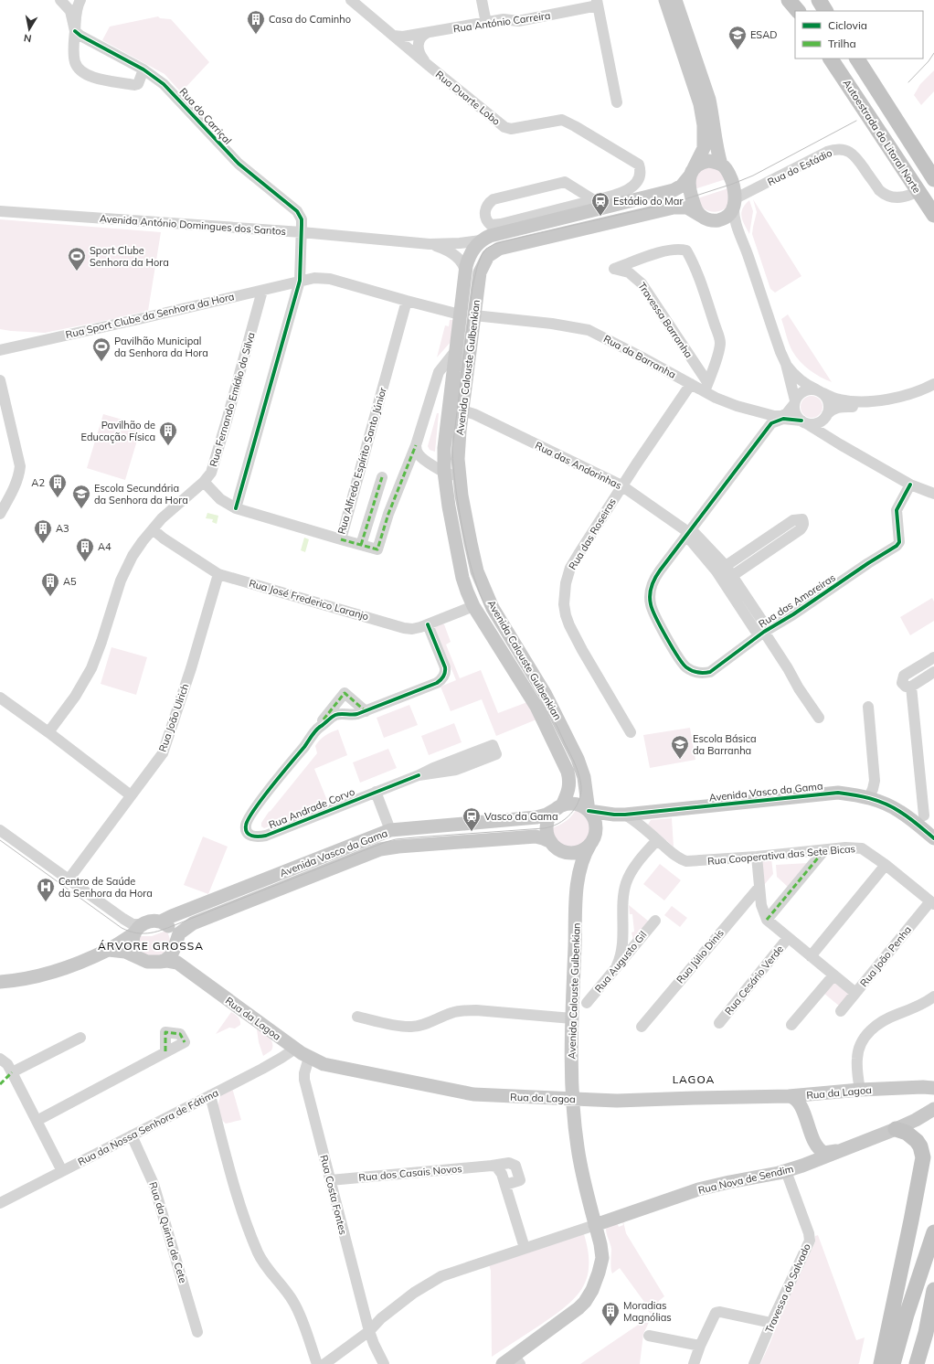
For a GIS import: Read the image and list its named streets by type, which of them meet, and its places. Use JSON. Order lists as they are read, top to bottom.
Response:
{
  "streets": {
    "highway": ["Autoestrada do Litoral Norte"],
    "main road": [
      "Avenida Calouste Gulbenkian",
      "Avenida Vasco da Gama",
      "Rua da Lagoa",
      "Rua Nova de Sendim"
    ],
    "street": [
      "Rua António Carreira",
      "Rua Duarte Lobo",
      "Rua do Carriçal",
      "Rua do Estádio",
      "Avenida António Domingues dos Santos",
      "Rua Sport Clube da Senhora da Hora",
      "Travessa Barranha",
      "Rua da Barranha",
      "Rua Fernando Emídio da Silva",
      "Rua Alfredo Espírito Santo Júnior",
      "Rua das Andorinhas",
      "Rua das Roseiras",
      "Rua José Frederico Laranjo",
      "Rua das Amoreiras",
      "Rua João Ulrich",
      "Rua Andrade Corvo",
      "Rua Cooperativa das Sete Bicas",
      "Rua Júlio Dinis",
      "Rua João Penha",
      "Rua Augusto Gil",
      "Rua Cesário Verde",
      "Rua da Nossa Senhora de Fátima",
      "Rua dos Casais Novos",
      "Rua Costa Fontes",
      "Rua da Quinta de Cete",
      "Travessa do Salvado"
    ]
  },
  "crossings": [
    ["Rua António Carreira", "Rua Duarte Lobo"],
    ["Rua do Carriçal", "Avenida António Domingues dos Santos"],
    ["Avenida António Domingues dos Santos", "Avenida Calouste Gulbenkian"],
    ["Rua Sport Clube da Senhora da Hora", "Rua Fernando Emídio da Silva"],
    ["Travessa Barranha", "Rua da Barranha"],
    ["Rua da Barranha", "Avenida Calouste Gulbenkian"],
    ["Rua da Barranha", "Rua das Roseiras"],
    ["Rua da Barranha", "Rua das Amoreiras"],
    ["Avenida Calouste Gulbenkian", "Rua das Andorinhas"],
    ["Avenida Calouste Gulbenkian", "Rua José Frederico Laranjo"],
    ["Avenida Calouste Gulbenkian", "Avenida Vasco da Gama"],
    ["Avenida Calouste Gulbenkian", "Rua da Lagoa"],
    ["Avenida Calouste Gulbenkian", "Rua Nova de Sendim"],
    ["Rua Fernando Emídio da Silva", "Rua Alfredo Espírito Santo Júnior"],
    ["Rua Fernando Emídio da Silva", "Rua José Frederico Laranjo"],
    ["Rua das Andorinhas", "Rua das Roseiras"],
    ["Rua das Andorinhas", "Rua das Amoreiras"],
    ["Rua José Frederico Laranjo", "Rua João Ulrich"],
    ["Rua José Frederico Laranjo", "Rua Andrade Corvo"],
    ["Avenida Vasco da Gama", "Rua Cooperativa das Sete Bicas"],
    ["Avenida Vasco da Gama", "Rua da Lagoa"],
    ["Rua Cooperativa das Sete Bicas", "Rua João Penha"],
    ["Rua da Lagoa", "Rua da Nossa Senhora de Fátima"],
    ["Rua da Lagoa", "Rua Costa Fontes"],
    ["Rua da Nossa Senhora de Fátima", "Rua da Quinta de Cete"],
    ["Rua dos Casais Novos", "Rua Costa Fontes"],
    ["Rua Nova de Sendim", "Rua Costa Fontes"],
    ["Rua Nova de Sendim", "Travessa do Salvado"]
  ],
  "districts": ["ÁRVORE GROSSA", "LAGOA"],
  "places": {
    "building": [
      "Casa do Caminho",
      "Pavilhão de Educação Física",
      "A2",
      "A3",
      "A4",
      "A5",
      "Moradias Magnólias"
    ],
    "school or university": ["ESAD", "Escola Secundária da Senhora da Hora", "Escola Básica da Barranha"],
    "station": ["Estádio do Mar", "Vasco da Gama"],
    "sports": ["Sport Clube Senhora da Hora", "Pavilhão Municipal da Senhora da Hora"],
    "hospital": ["Centro de Saúde da Senhora da Hora"]
  },
  "legend": ["Ciclovia", "Trilha"],
  "north": "bottom"
}
